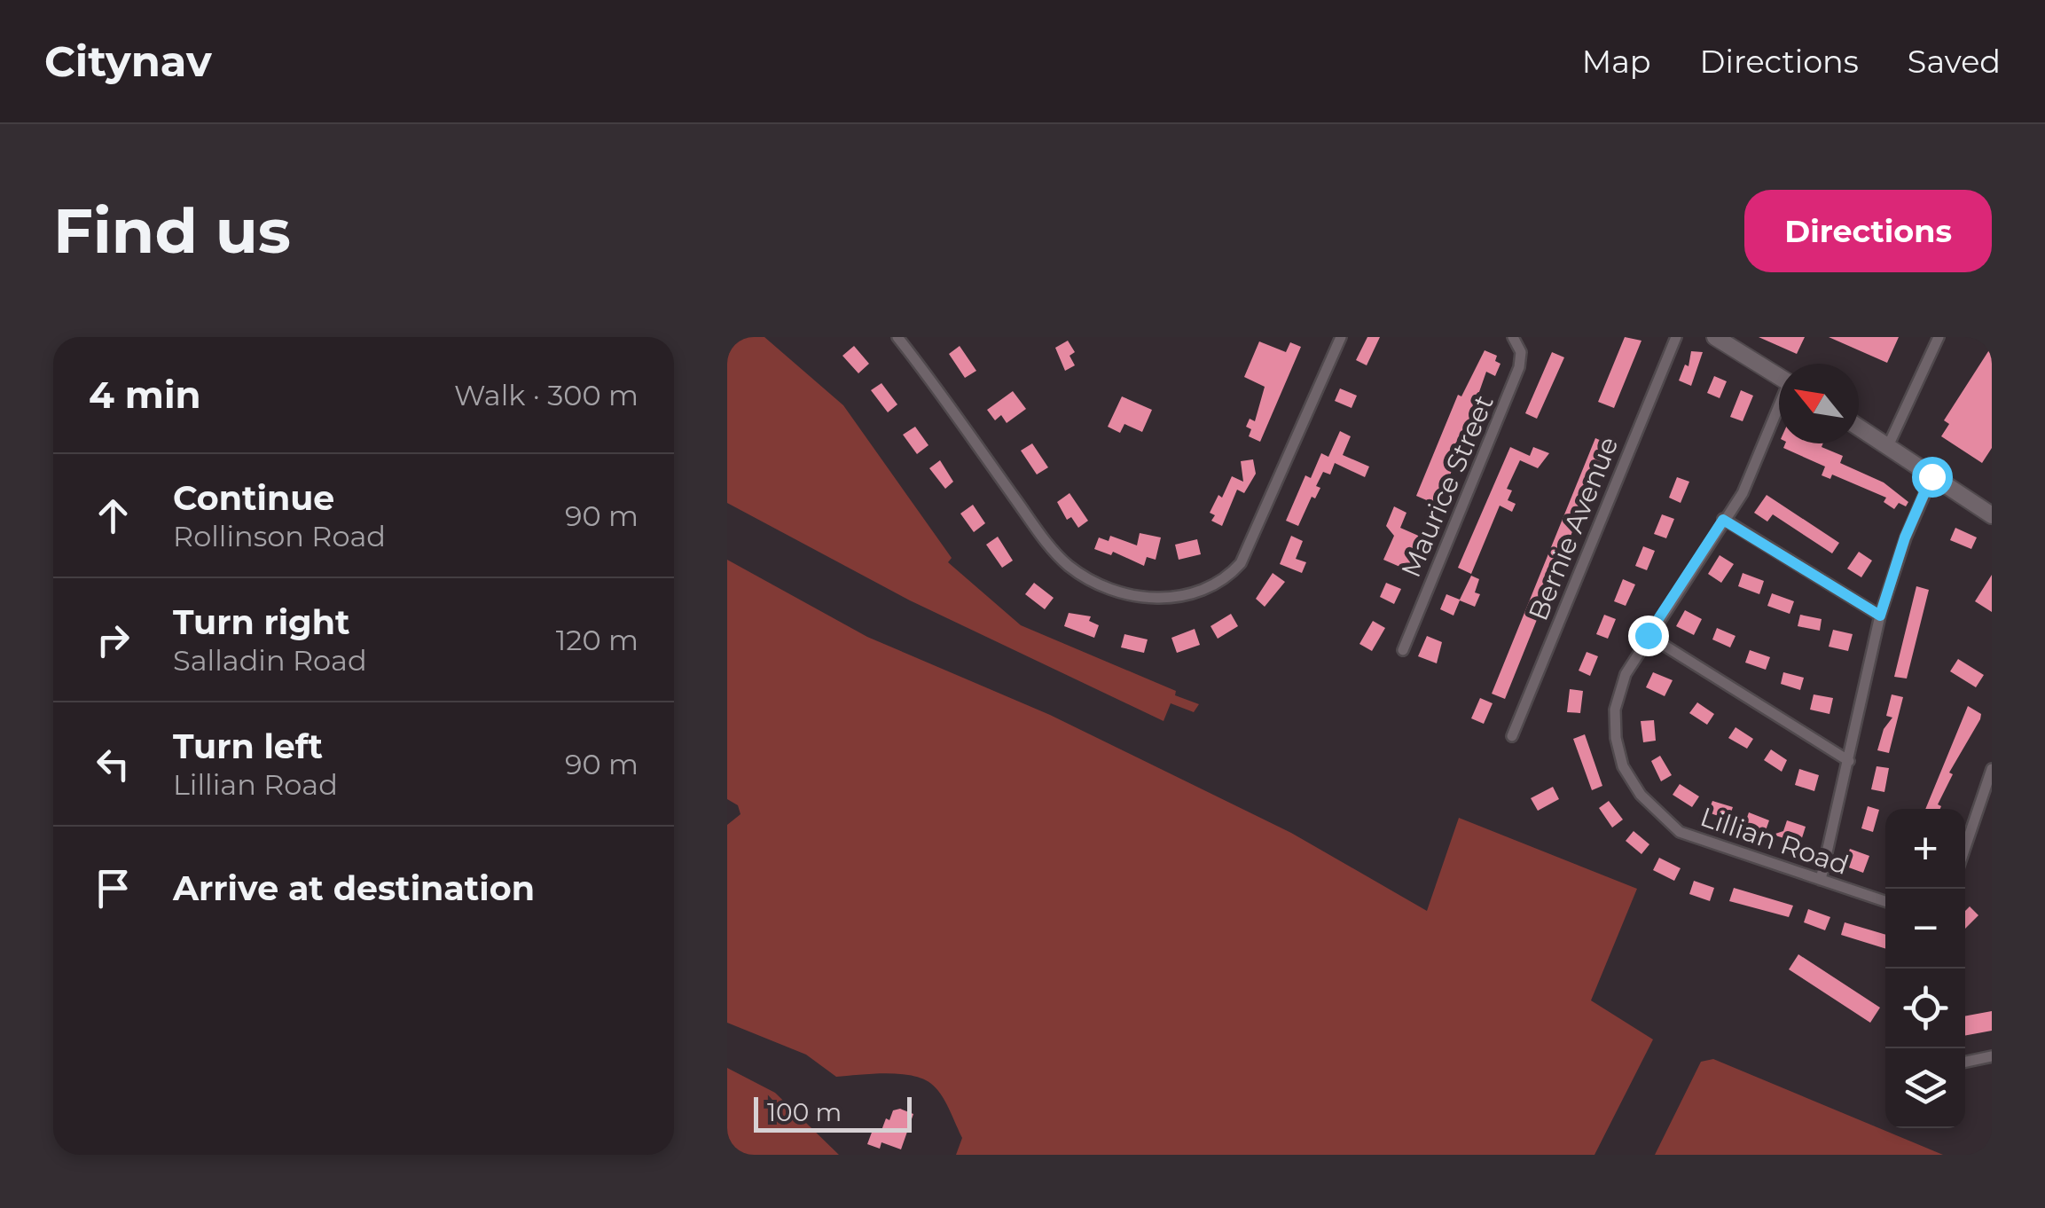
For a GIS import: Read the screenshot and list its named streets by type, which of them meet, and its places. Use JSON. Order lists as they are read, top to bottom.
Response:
{
  "streets": {
    "street": ["Maurice Street", "Bernie Avenue", "Lillian Road"]
  },
  "scale_bar": "100 m",
  "north": "top left",
  "page": {
    "header": "Citynav",
    "nav": ["Map", "Directions", "Saved"],
    "buttons": "Directions",
    "title": "Find us",
    "heading": ["4 min", "Walk · 300 m"],
    "list": [
      ["Continue", "Rollinson Road", "90 m"],
      ["Turn right", "Salladin Road", "120 m"],
      ["Turn left", "Lillian Road", "90 m"],
      "Arrive at destination"
    ],
    "map_buttons": ["+", "−"],
    "scale": "100 m"
  }
}
